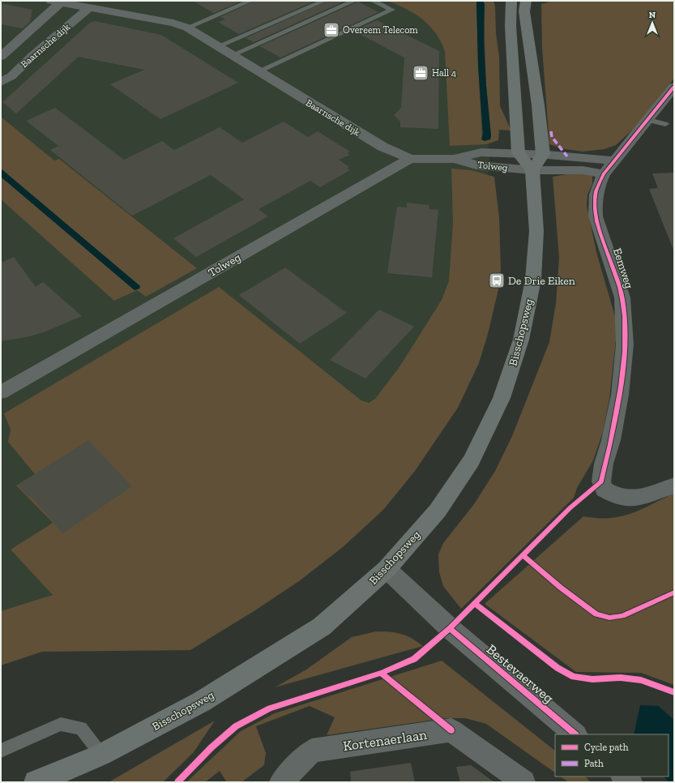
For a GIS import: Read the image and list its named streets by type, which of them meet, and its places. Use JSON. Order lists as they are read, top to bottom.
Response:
{
  "streets": {
    "main road": ["Bisschopsweg"],
    "street": [
      "Baarnsche dijk",
      "Tolweg",
      "Eemweg",
      "Bestevaerweg",
      "Kortenaerlaan"
    ]
  },
  "crossings": [
    ["Baarnsche dijk", "Tolweg"],
    ["Tolweg", "Bisschopsweg"],
    ["Bisschopsweg", "Bestevaerweg"]
  ],
  "places": {
    "office": ["Overeem Telecom", "Hall 4"],
    "bus stop": ["De Drie Eiken"]
  },
  "legend": ["Cycle path", "Path"],
  "north": "top"
}
